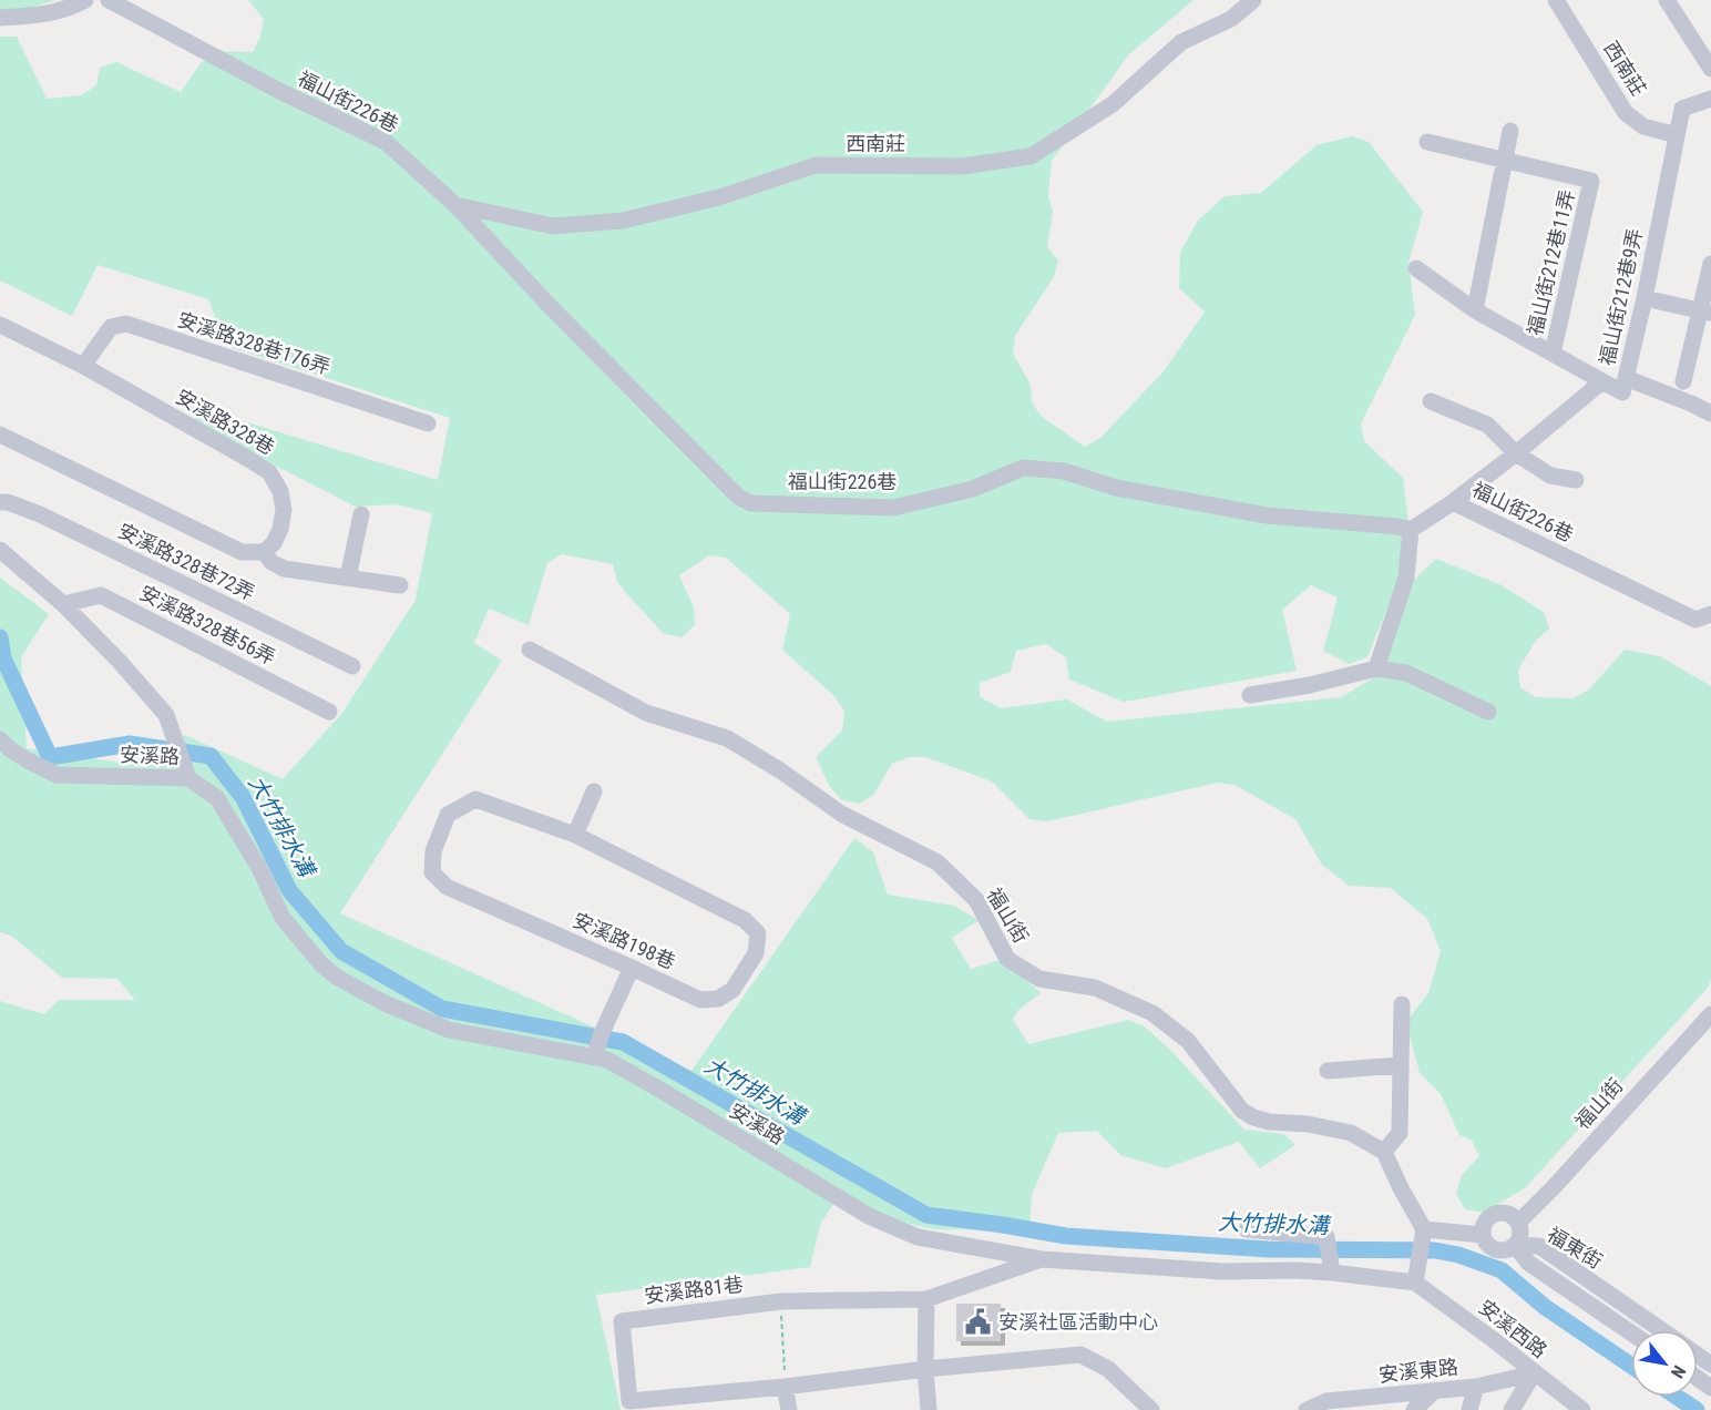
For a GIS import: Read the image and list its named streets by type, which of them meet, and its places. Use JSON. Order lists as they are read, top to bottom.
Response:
{
  "streets": {
    "street": [
      "西南莊",
      "福山街226巷",
      "福山街212巷11弄",
      "福山街212巷9弄",
      "安溪路328巷176弄",
      "安溪路328巷",
      "安溪路328巷72弄",
      "安溪路328巷56弄",
      "安溪路",
      "福山街",
      "安溪路198巷",
      "福東街",
      "安溪路81巷",
      "安溪西路",
      "安溪東路"
    ]
  },
  "crossings": [
    ["西南莊", "福山街226巷"],
    ["西南莊", "福山街212巷9弄"],
    ["福山街226巷", "福山街212巷9弄"],
    ["安溪路328巷176弄", "安溪路328巷"],
    ["安溪路", "安溪路81巷"],
    ["安溪路", "安溪西路"],
    ["福山街", "福東街"],
    ["安溪西路", "安溪東路"]
  ],
  "water": ["大竹排水溝"],
  "places": {
    "public building": ["安溪社區活動中心"]
  },
  "north": "bottom right"
}
